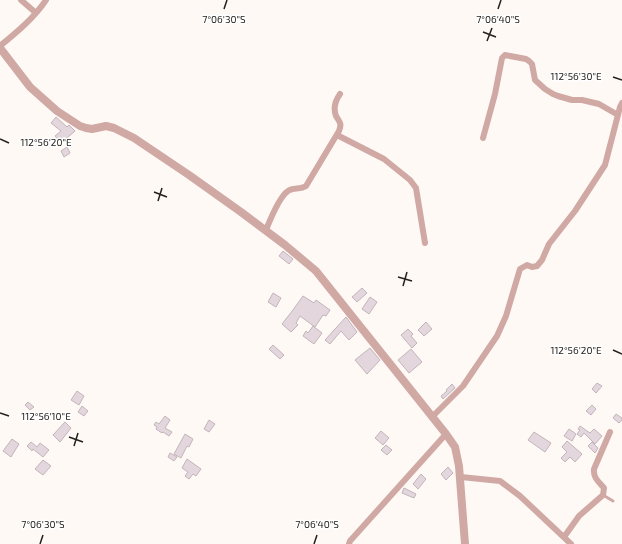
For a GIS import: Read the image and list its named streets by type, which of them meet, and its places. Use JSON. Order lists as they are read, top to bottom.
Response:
{
  "coordinates": [
    "7°06'30\"S",
    "7°06'40\"S",
    "112°56'30\"E",
    "112°56'20\"E",
    "112°56'10\"E"
  ]
}
